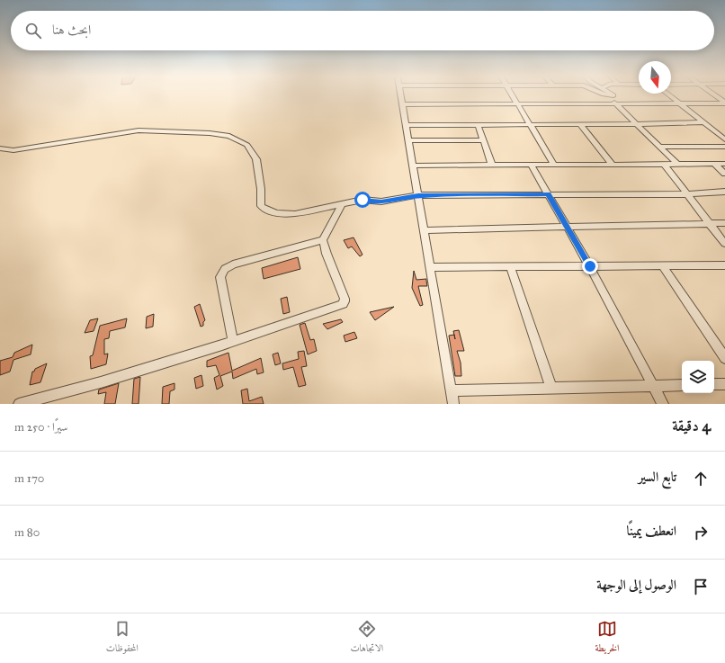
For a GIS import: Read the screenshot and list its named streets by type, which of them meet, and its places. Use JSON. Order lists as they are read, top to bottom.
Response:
{
  "north": "bottom",
  "page": {
    "search": "ابحث هنا",
    "heading": ["4 دقيقة", "سيرًا · 250 m"],
    "list": [
      ["تابع السير", "170 m"],
      ["انعطف يمينًا", "80 m"],
      "الوصول إلى الوجهة"
    ],
    "nav": ["الخريطة", "الاتجاهات", "المحفوظات"]
  }
}
